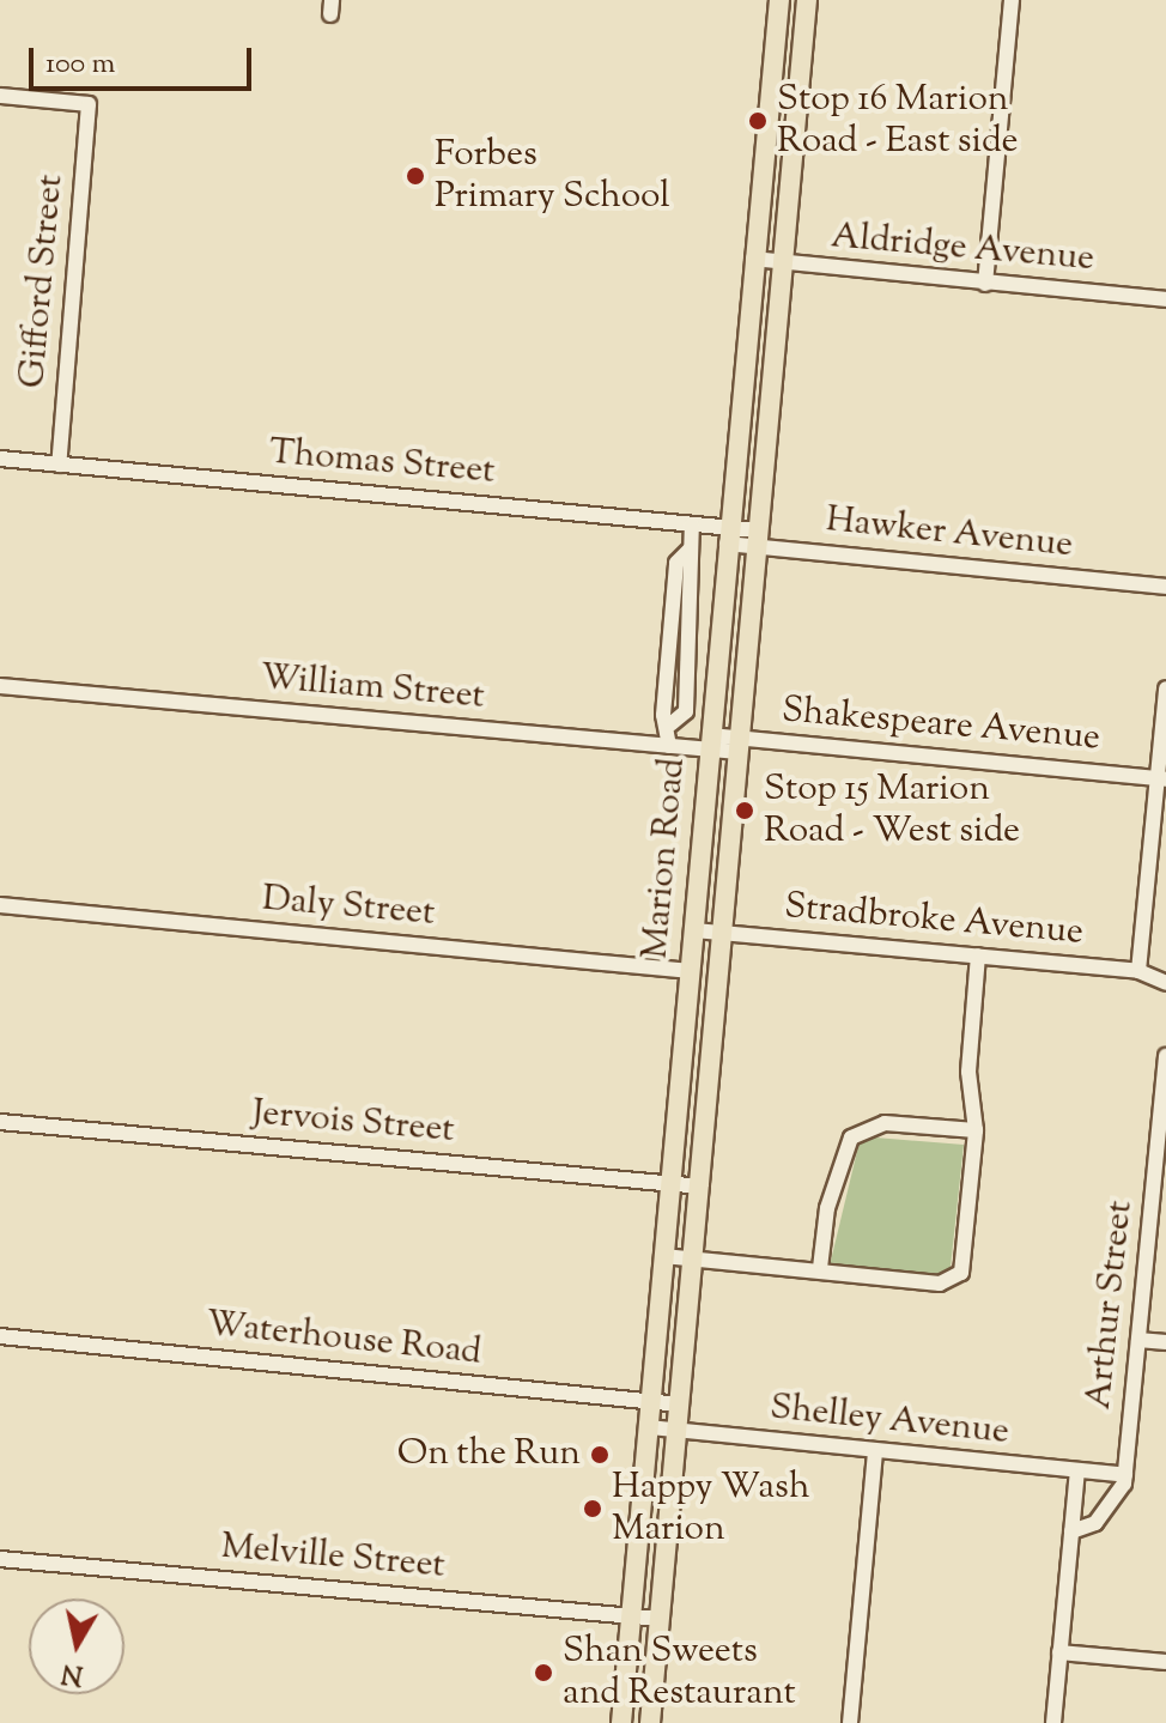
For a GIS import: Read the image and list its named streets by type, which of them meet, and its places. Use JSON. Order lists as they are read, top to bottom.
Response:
{
  "streets": {
    "main road": ["Marion Road"],
    "street": [
      "Aldridge Avenue",
      "Gifford Street",
      "Thomas Street",
      "Hawker Avenue",
      "William Street",
      "Shakespeare Avenue",
      "Daly Street",
      "Stradbroke Avenue",
      "Jervois Street",
      "Arthur Street",
      "Waterhouse Road",
      "Shelley Avenue",
      "Melville Street"
    ]
  },
  "crossings": [
    ["Aldridge Avenue", "Marion Road"],
    ["Gifford Street", "Thomas Street"],
    ["Thomas Street", "Hawker Avenue"],
    ["Thomas Street", "Marion Road"],
    ["Hawker Avenue", "Marion Road"],
    ["William Street", "Shakespeare Avenue"],
    ["William Street", "Marion Road"],
    ["Shakespeare Avenue", "Marion Road"],
    ["Marion Road", "Daly Street"],
    ["Marion Road", "Stradbroke Avenue"],
    ["Marion Road", "Jervois Street"],
    ["Marion Road", "Waterhouse Road"],
    ["Marion Road", "Shelley Avenue"],
    ["Marion Road", "Melville Street"],
    ["Arthur Street", "Shelley Avenue"]
  ],
  "places": [
    "Stop 16 Marion Road - East side",
    "Forbes Primary School",
    "Stop 15 Marion Road - West side",
    "On the Run",
    "Happy Wash Marion",
    "Shan Sweets and Restaurant"
  ],
  "scale_bar": "100 m",
  "north": "bottom"
}
